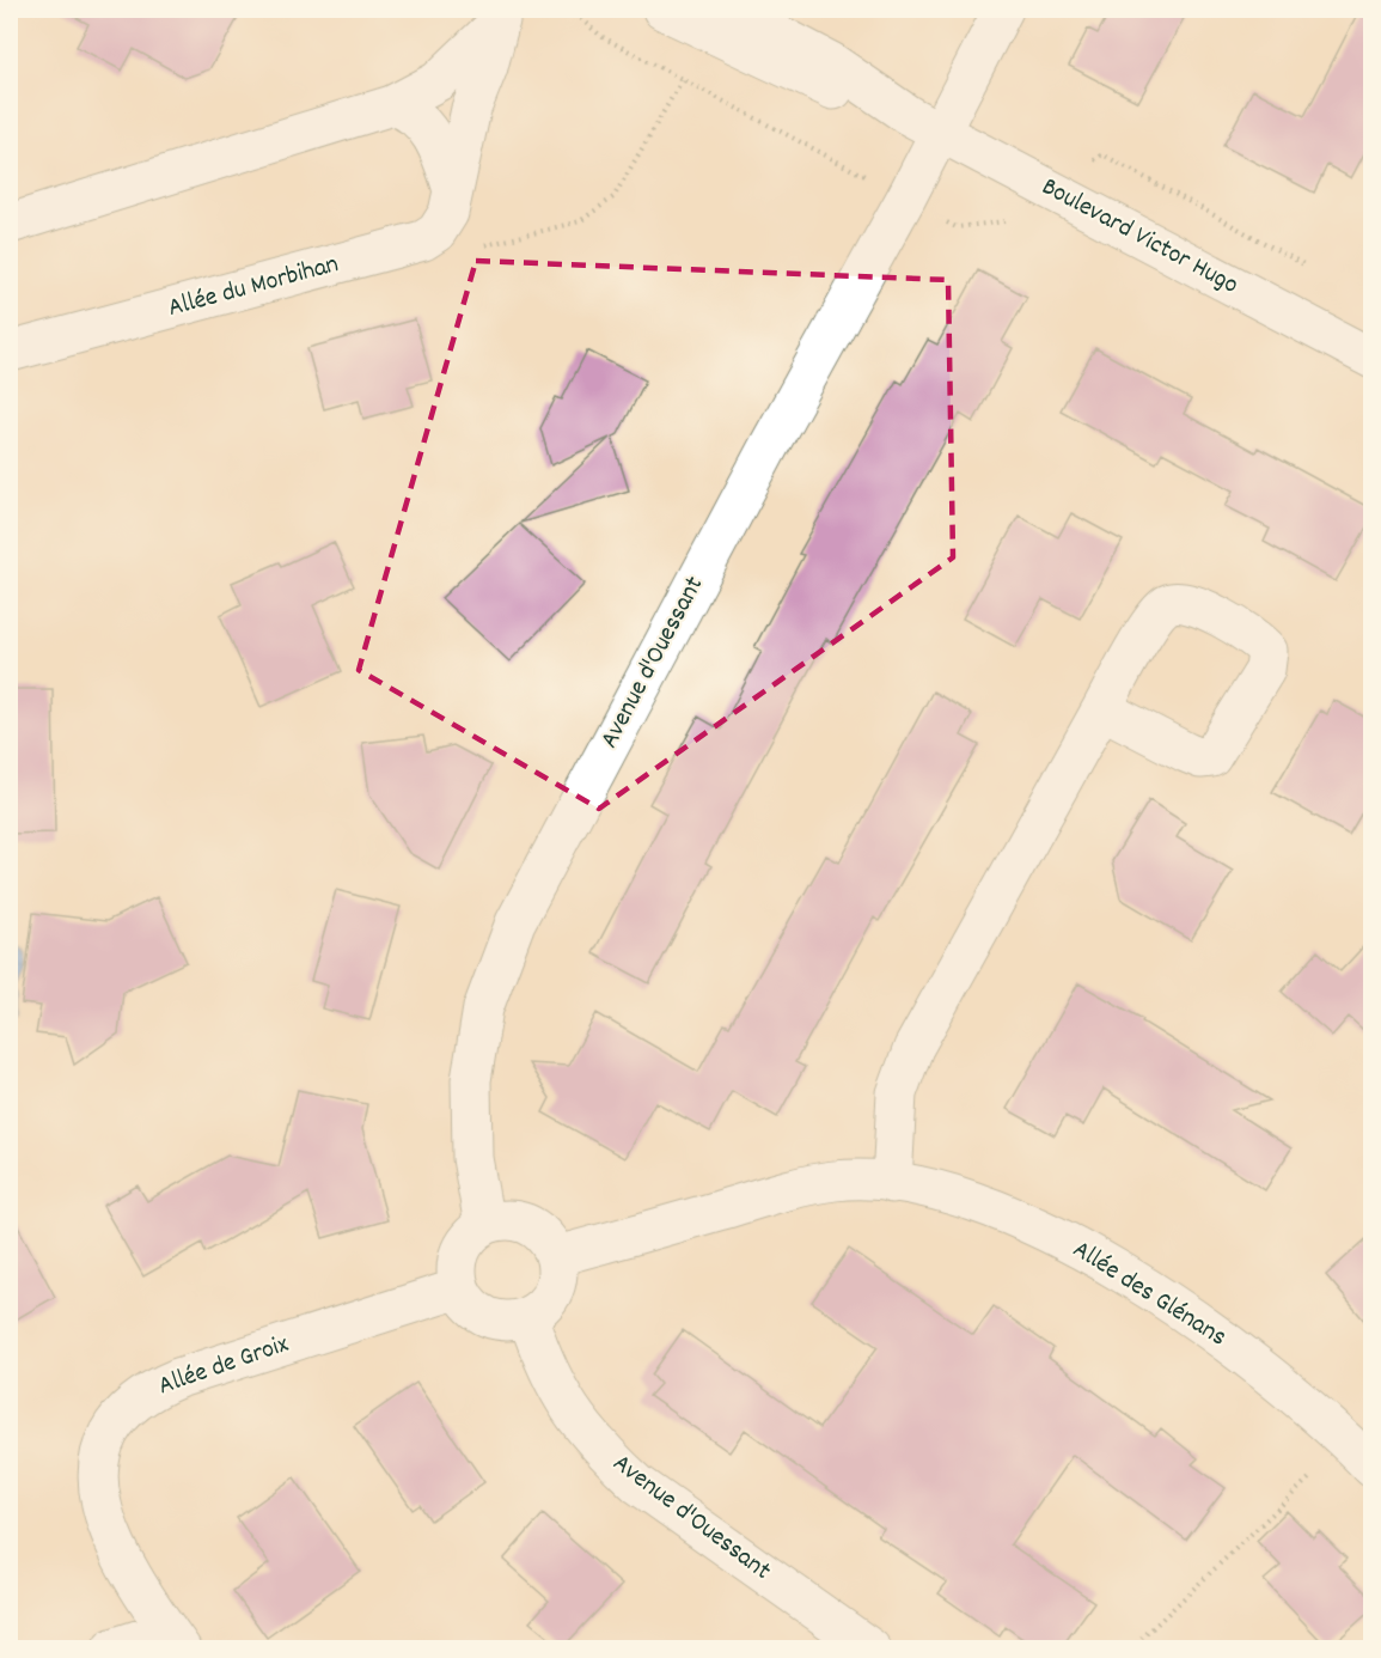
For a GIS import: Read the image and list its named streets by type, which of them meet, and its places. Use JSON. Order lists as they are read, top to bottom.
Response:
{
  "streets": {
    "street": [
      "Boulevard Victor Hugo",
      "Allée du Morbihan",
      "Avenue d'Ouessant",
      "Allée des Glénans",
      "Allée de Groix"
    ]
  },
  "crossings": [
    ["Boulevard Victor Hugo", "Avenue d'Ouessant"],
    ["Avenue d'Ouessant", "Allée des Glénans"],
    ["Avenue d'Ouessant", "Allée de Groix"],
    ["Allée des Glénans", "Allée de Groix"]
  ]
}
